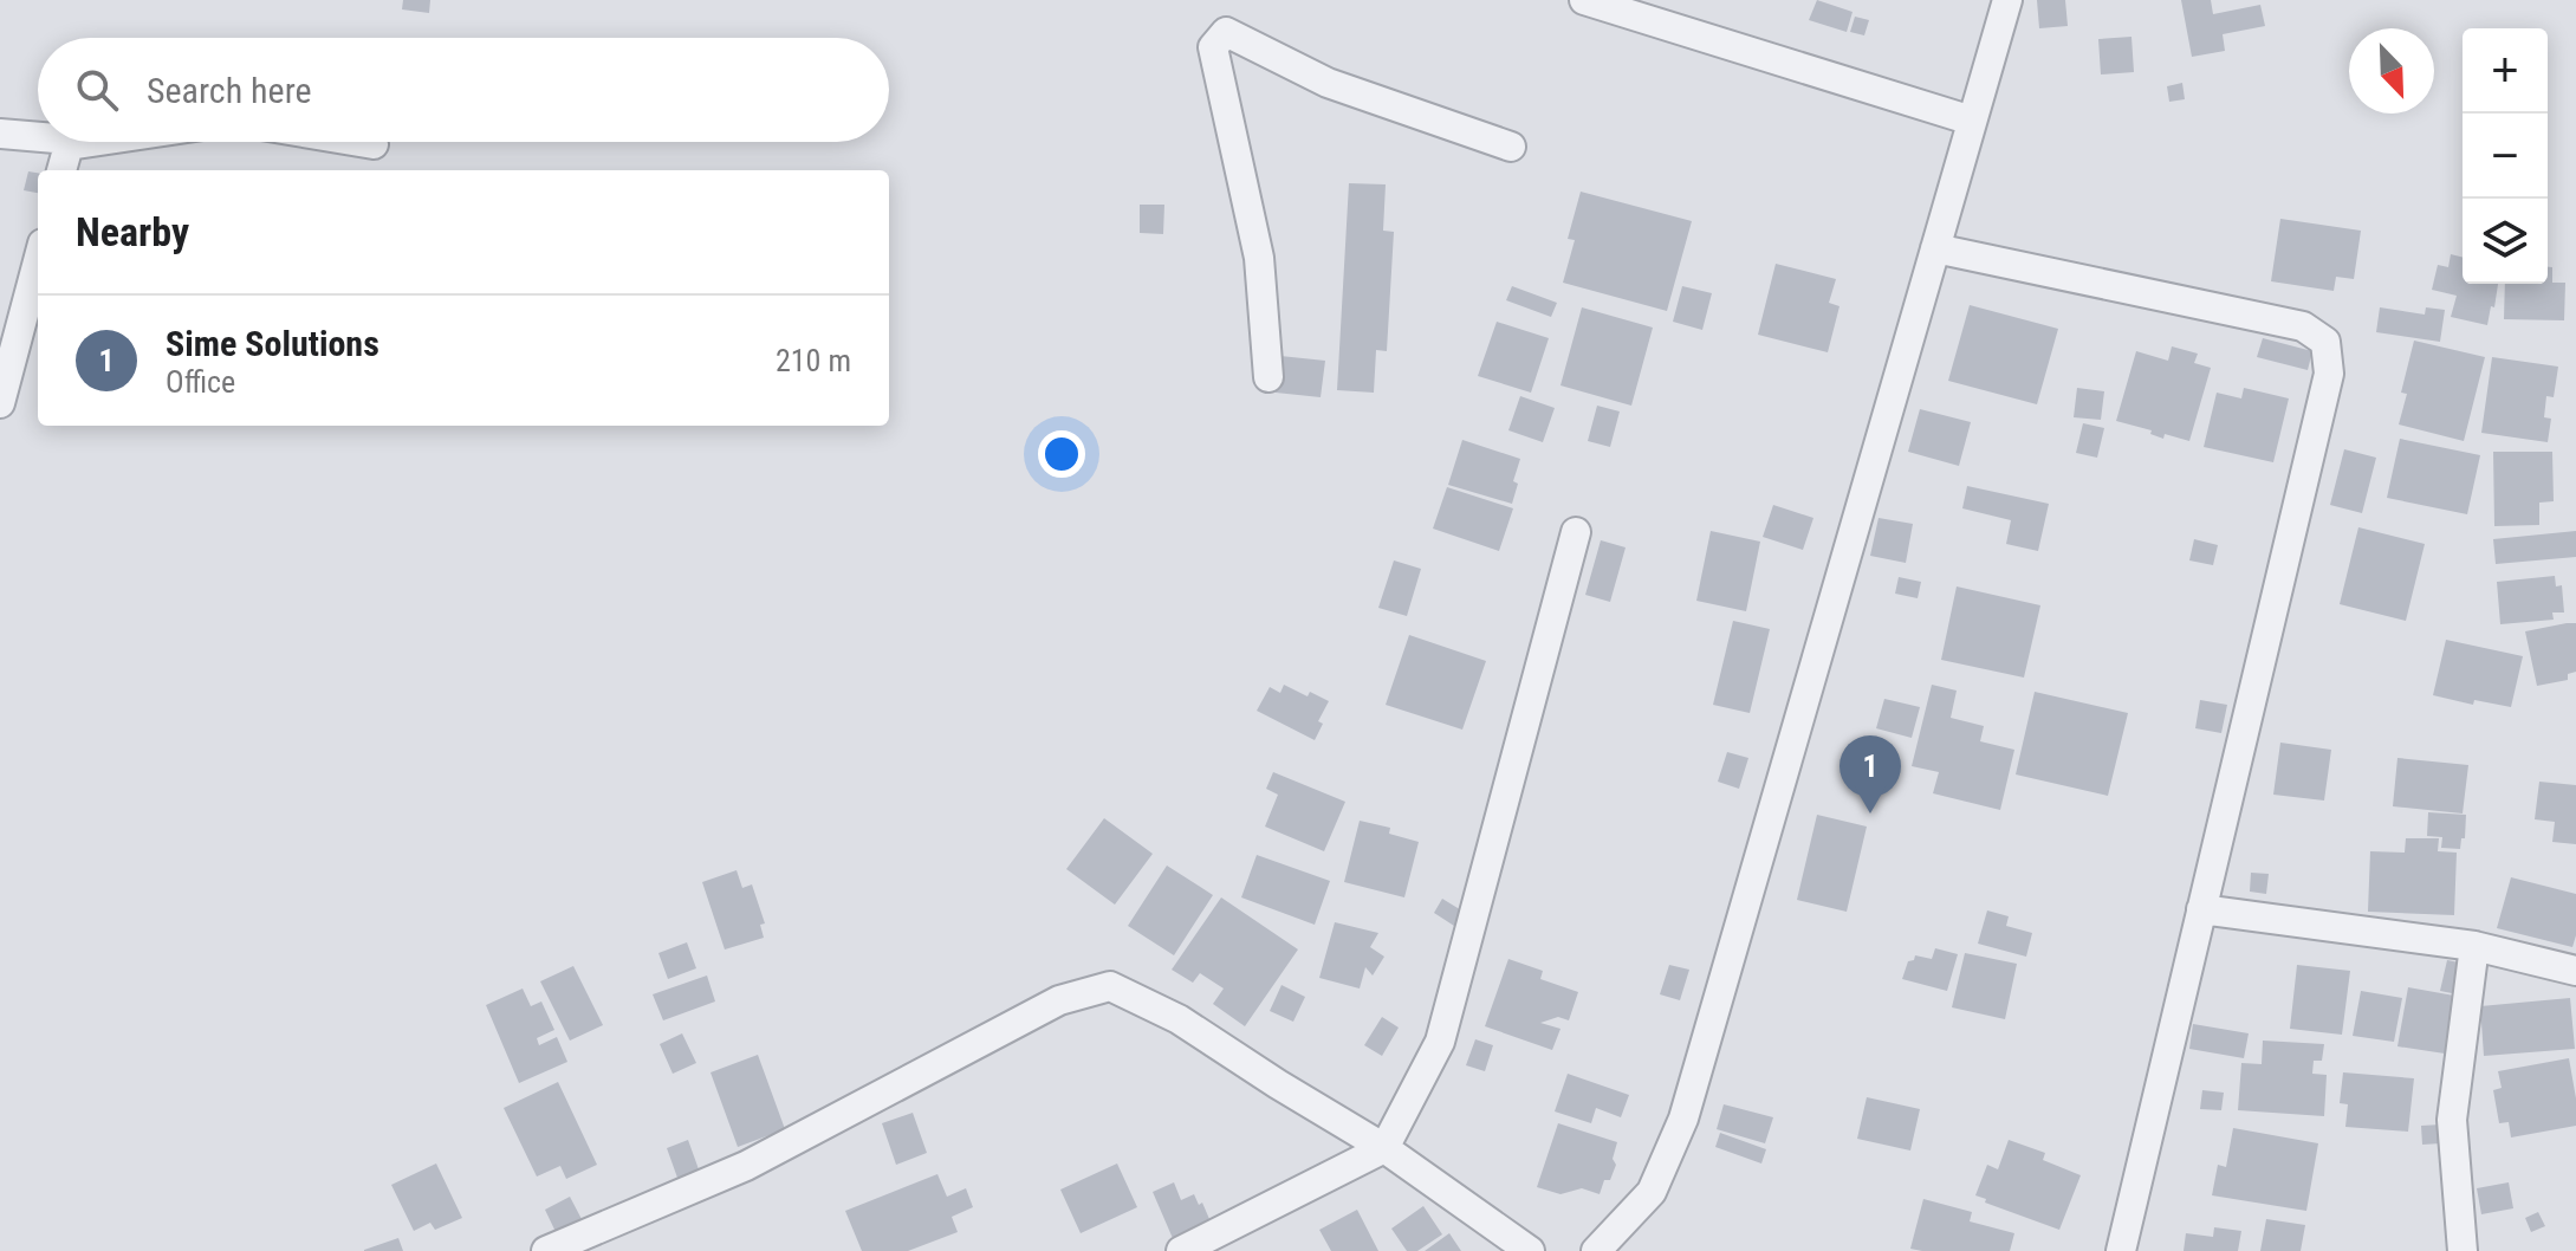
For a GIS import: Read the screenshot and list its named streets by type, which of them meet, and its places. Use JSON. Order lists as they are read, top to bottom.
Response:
{
  "north": "bottom right",
  "page": {
    "map_buttons": ["+", "−"],
    "search": "Search here",
    "heading": "Nearby",
    "list": [
      {
        "mark": "1",
        "name": "Sime Solutions",
        "note": "Office",
        "value": "210 m"
      }
    ],
    "pins": "1"
  }
}
